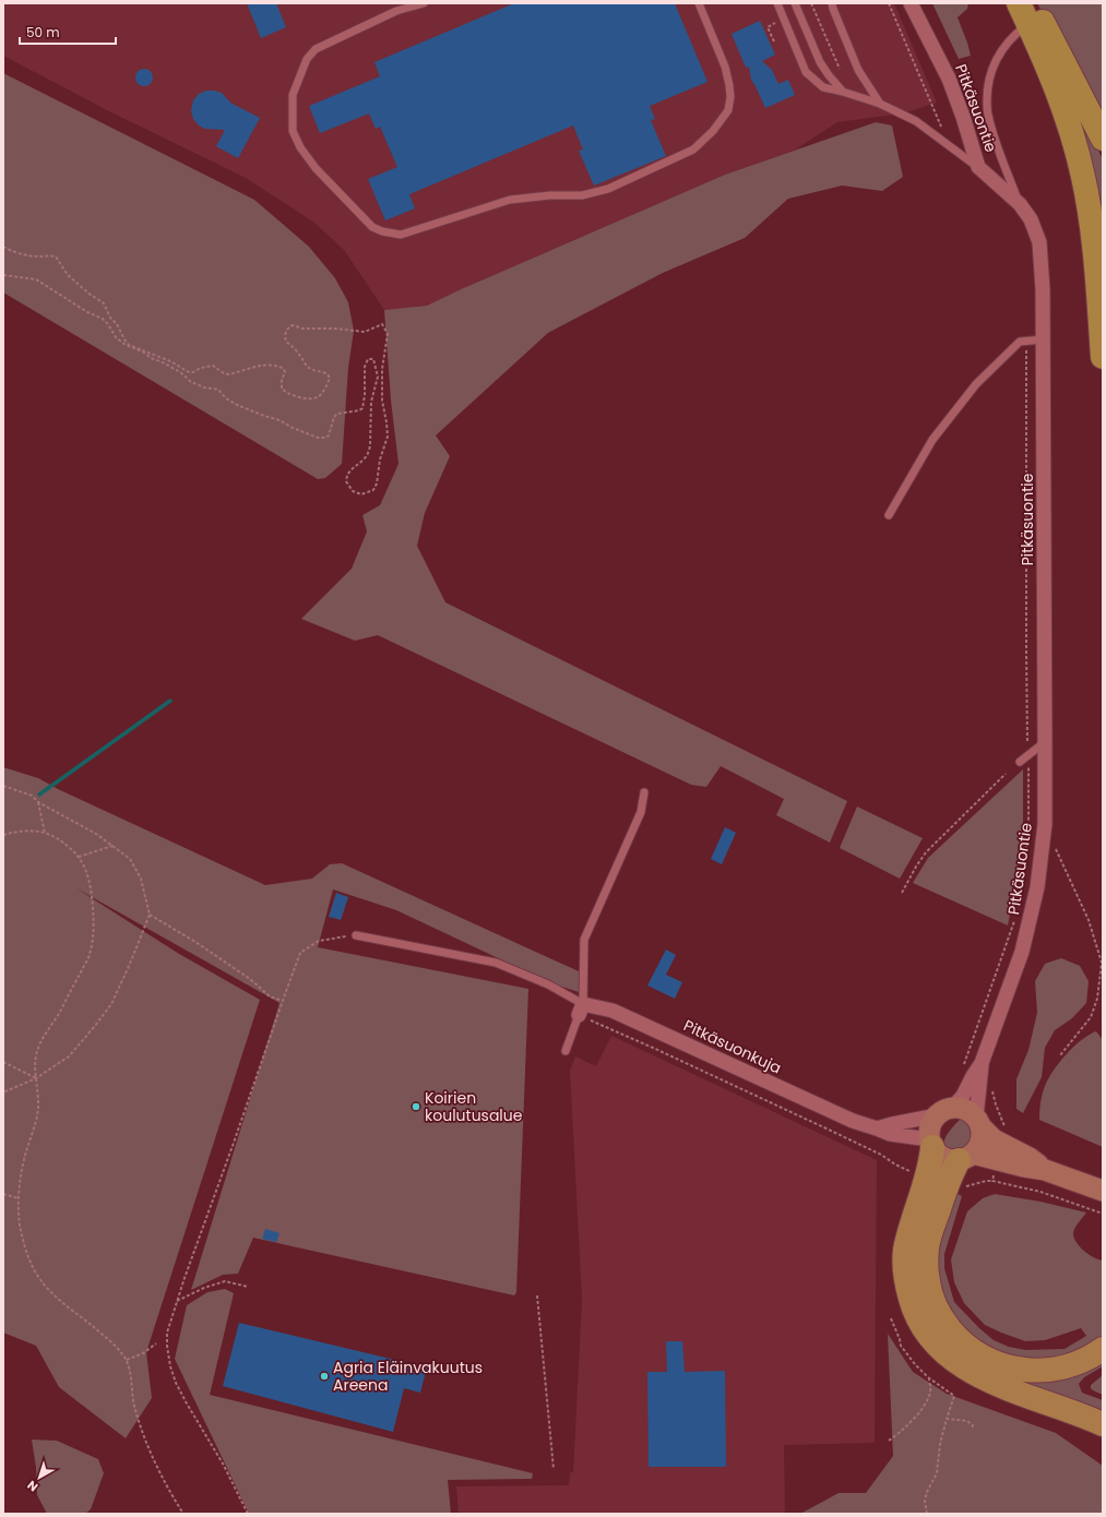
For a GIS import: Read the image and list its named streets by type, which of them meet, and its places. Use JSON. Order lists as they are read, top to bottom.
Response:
{
  "streets": {
    "street": ["Pitkäsuontie", "Pitkäsuonkuja"]
  },
  "crossings": [
    ["Pitkäsuontie", "Pitkäsuonkuja"]
  ],
  "places": ["Koirien koulutusalue", "Agria Eläinvakuutus Areena"],
  "scale_bar": "50 m",
  "north": "bottom left"
}
